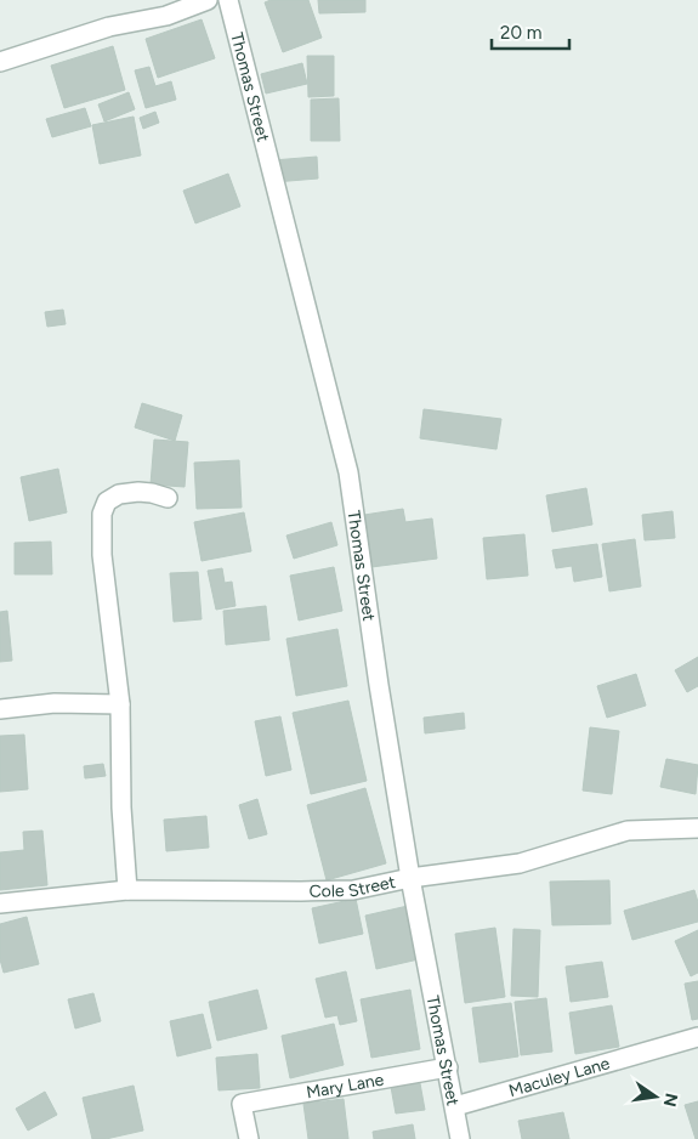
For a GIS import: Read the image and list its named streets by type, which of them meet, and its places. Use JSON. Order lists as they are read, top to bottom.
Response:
{
  "streets": {
    "street": [
      "Thomas Street",
      "Cole Street",
      "Maculey Lane",
      "Mary Lane"
    ]
  },
  "crossings": [
    ["Thomas Street", "Cole Street"],
    ["Thomas Street", "Maculey Lane"],
    ["Thomas Street", "Mary Lane"]
  ],
  "scale_bar": "20 m",
  "north": "right"
}
